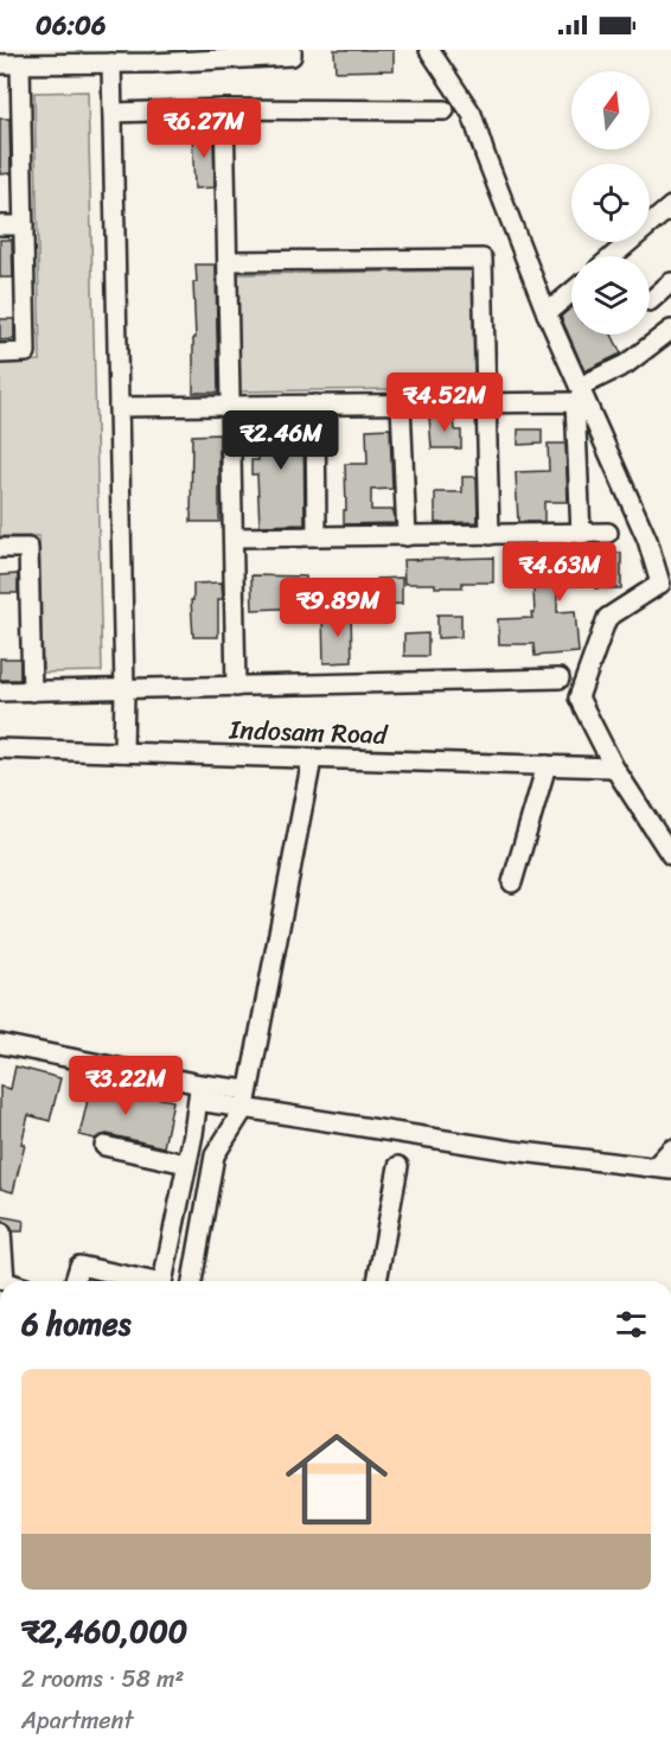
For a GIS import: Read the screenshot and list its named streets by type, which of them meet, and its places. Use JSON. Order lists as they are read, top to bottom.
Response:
{
  "streets": {
    "street": ["Indosam Road"]
  },
  "north": "top",
  "page": {
    "status": "06:06",
    "price": [
      "₹6.27M",
      "₹4.52M",
      "₹2.46M",
      "₹4.63M",
      "₹9.89M",
      "₹3.22M"
    ],
    "heading": "6 homes",
    "list": [
      {
        "name": "₹2,460,000",
        "note": "2 rooms · 58 m² · Apartment"
      }
    ]
  }
}
